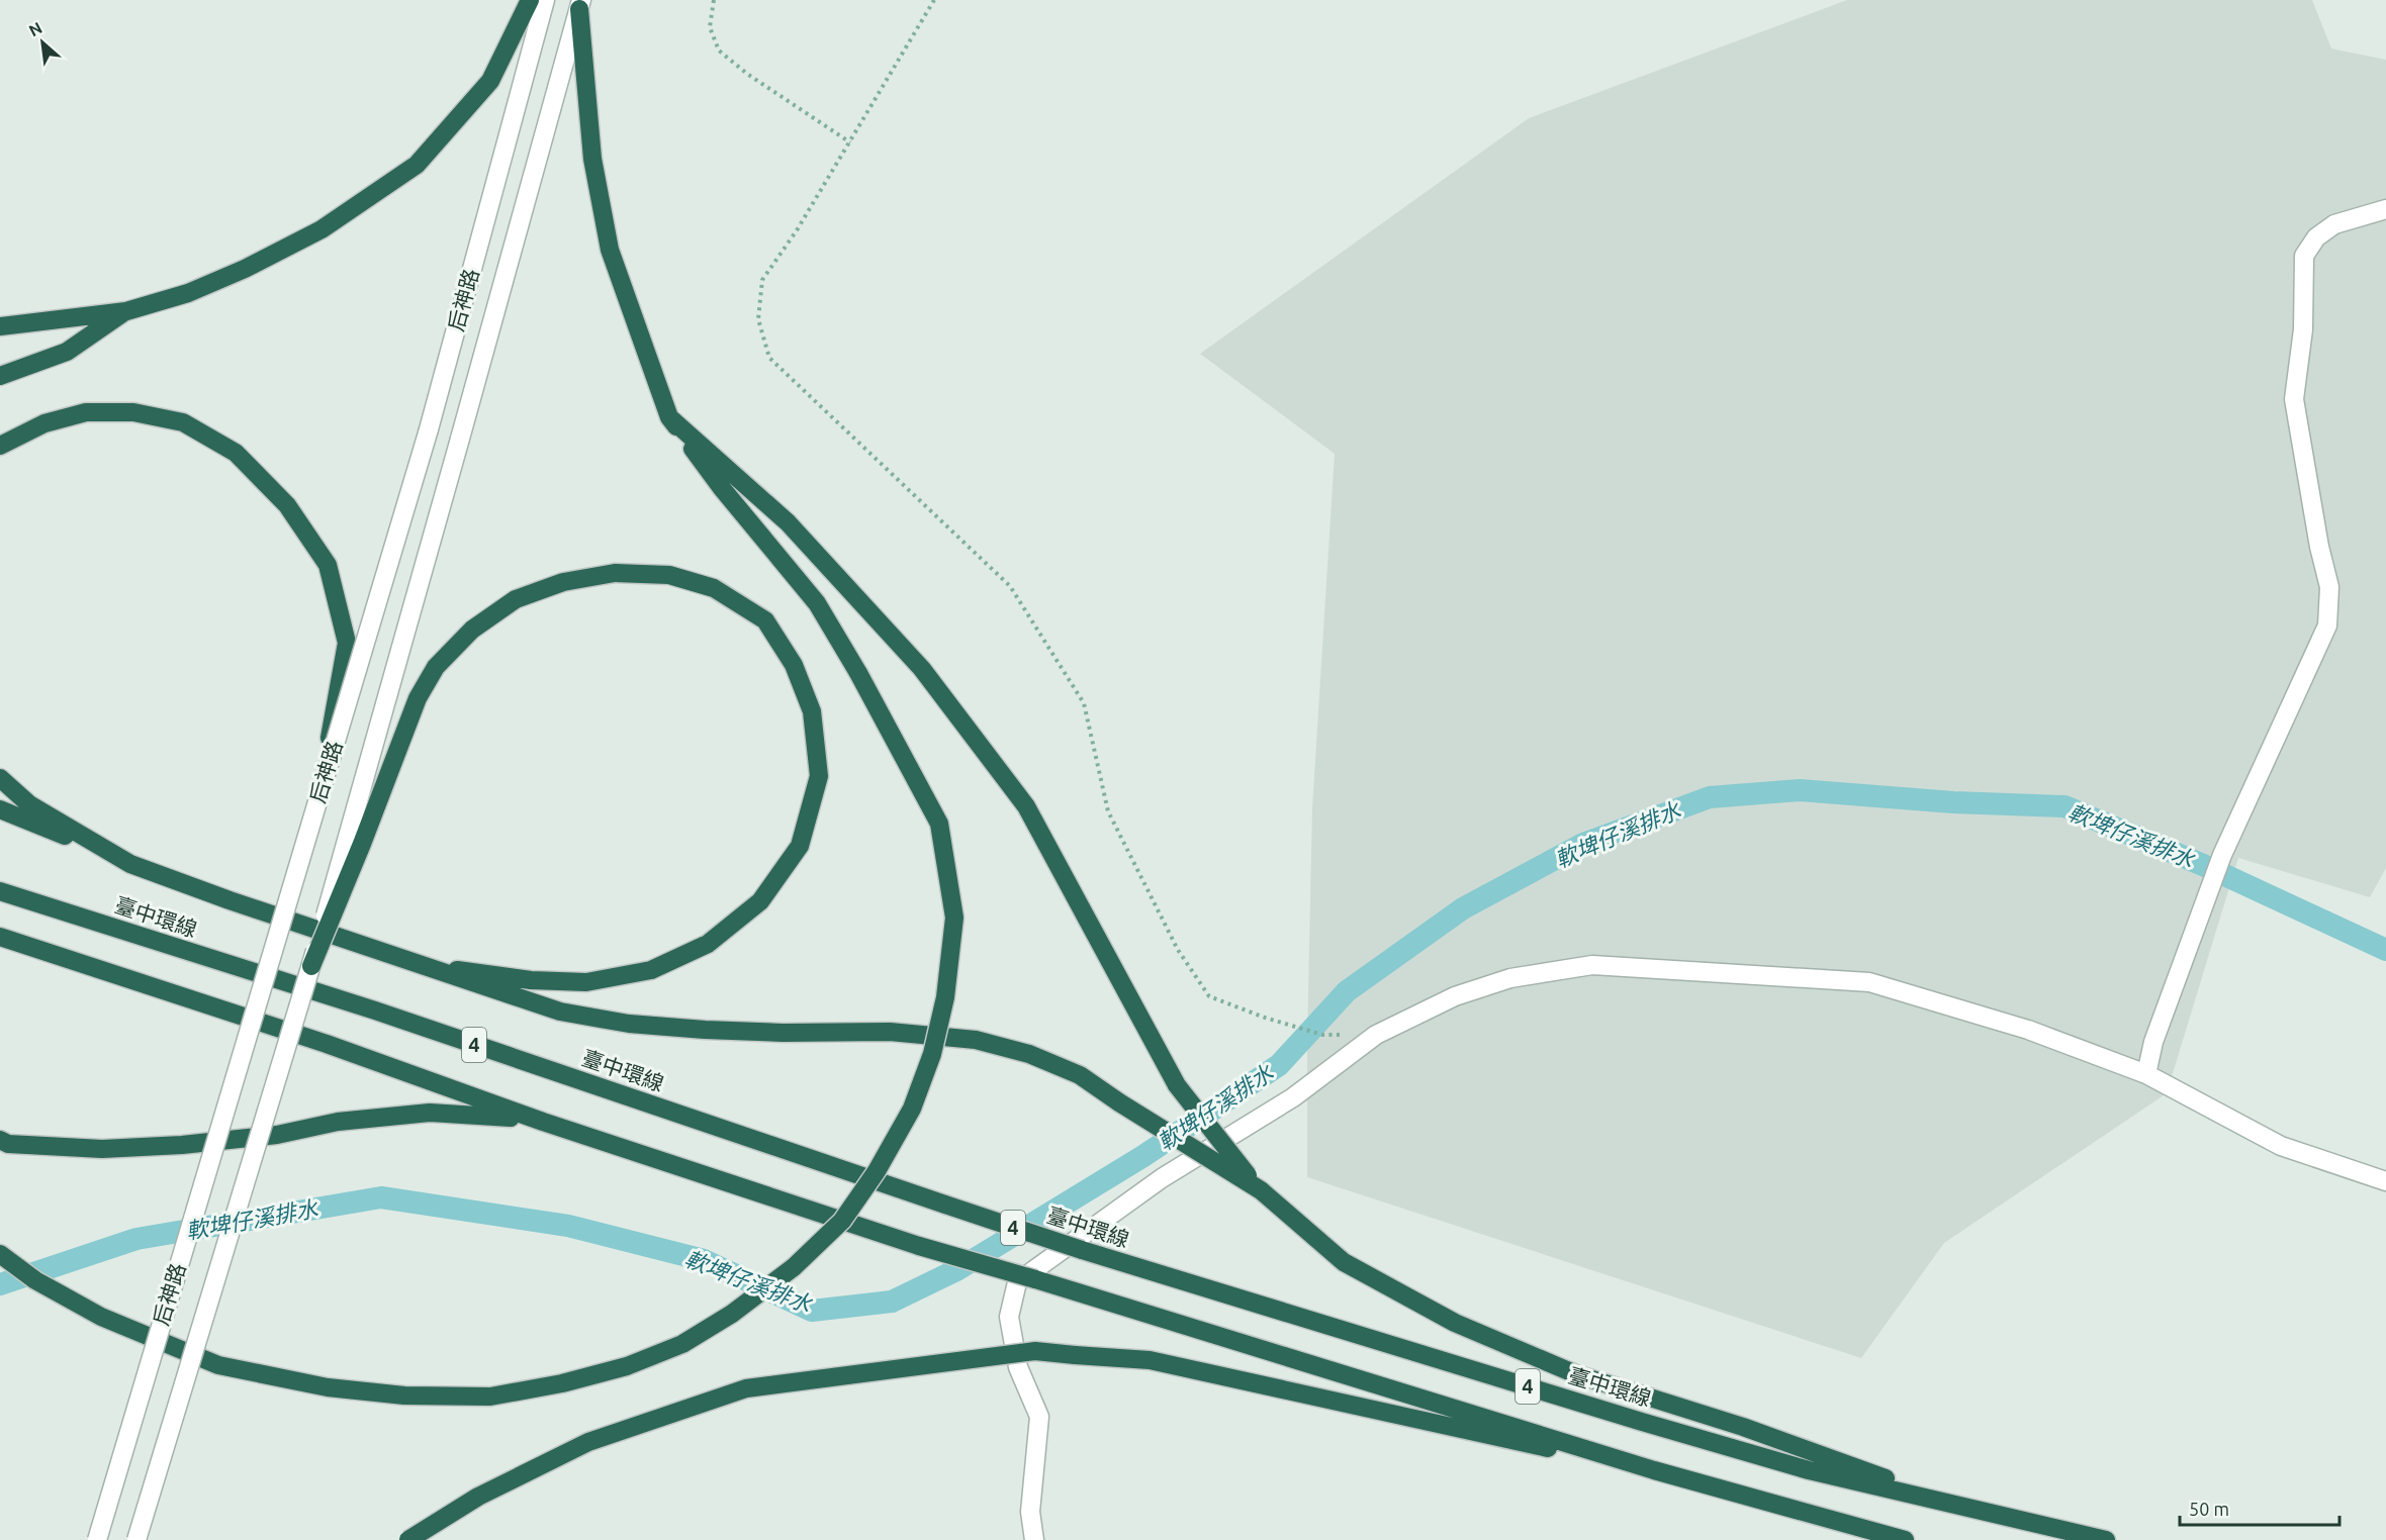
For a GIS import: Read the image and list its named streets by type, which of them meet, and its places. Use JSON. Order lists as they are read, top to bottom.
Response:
{
  "streets": {
    "highway": ["臺中環線", "4"],
    "street": ["后神路"]
  },
  "water": ["軟埤仔溪排水"],
  "scale_bar": "50 m",
  "north": "top left"
}
